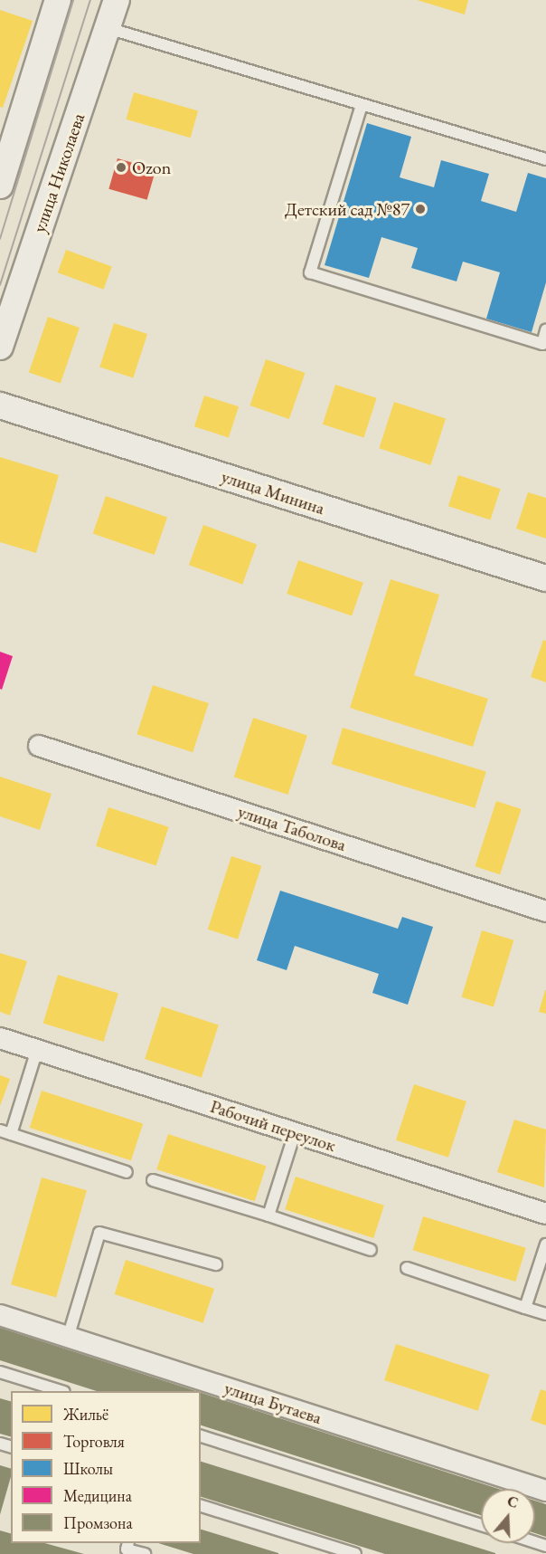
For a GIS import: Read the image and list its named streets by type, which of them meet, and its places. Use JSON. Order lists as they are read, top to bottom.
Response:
{
  "streets": {
    "street": [
      "улица Николаева",
      "улица Минина",
      "улица Таболова",
      "Рабочий переулок",
      "улица Бутаева"
    ]
  },
  "places": ["Ozon", "Детский сад №87"],
  "legend": [
    "Жильё",
    "Торговля",
    "Школы",
    "Медицина",
    "Промзона"
  ],
  "north": "top"
}
